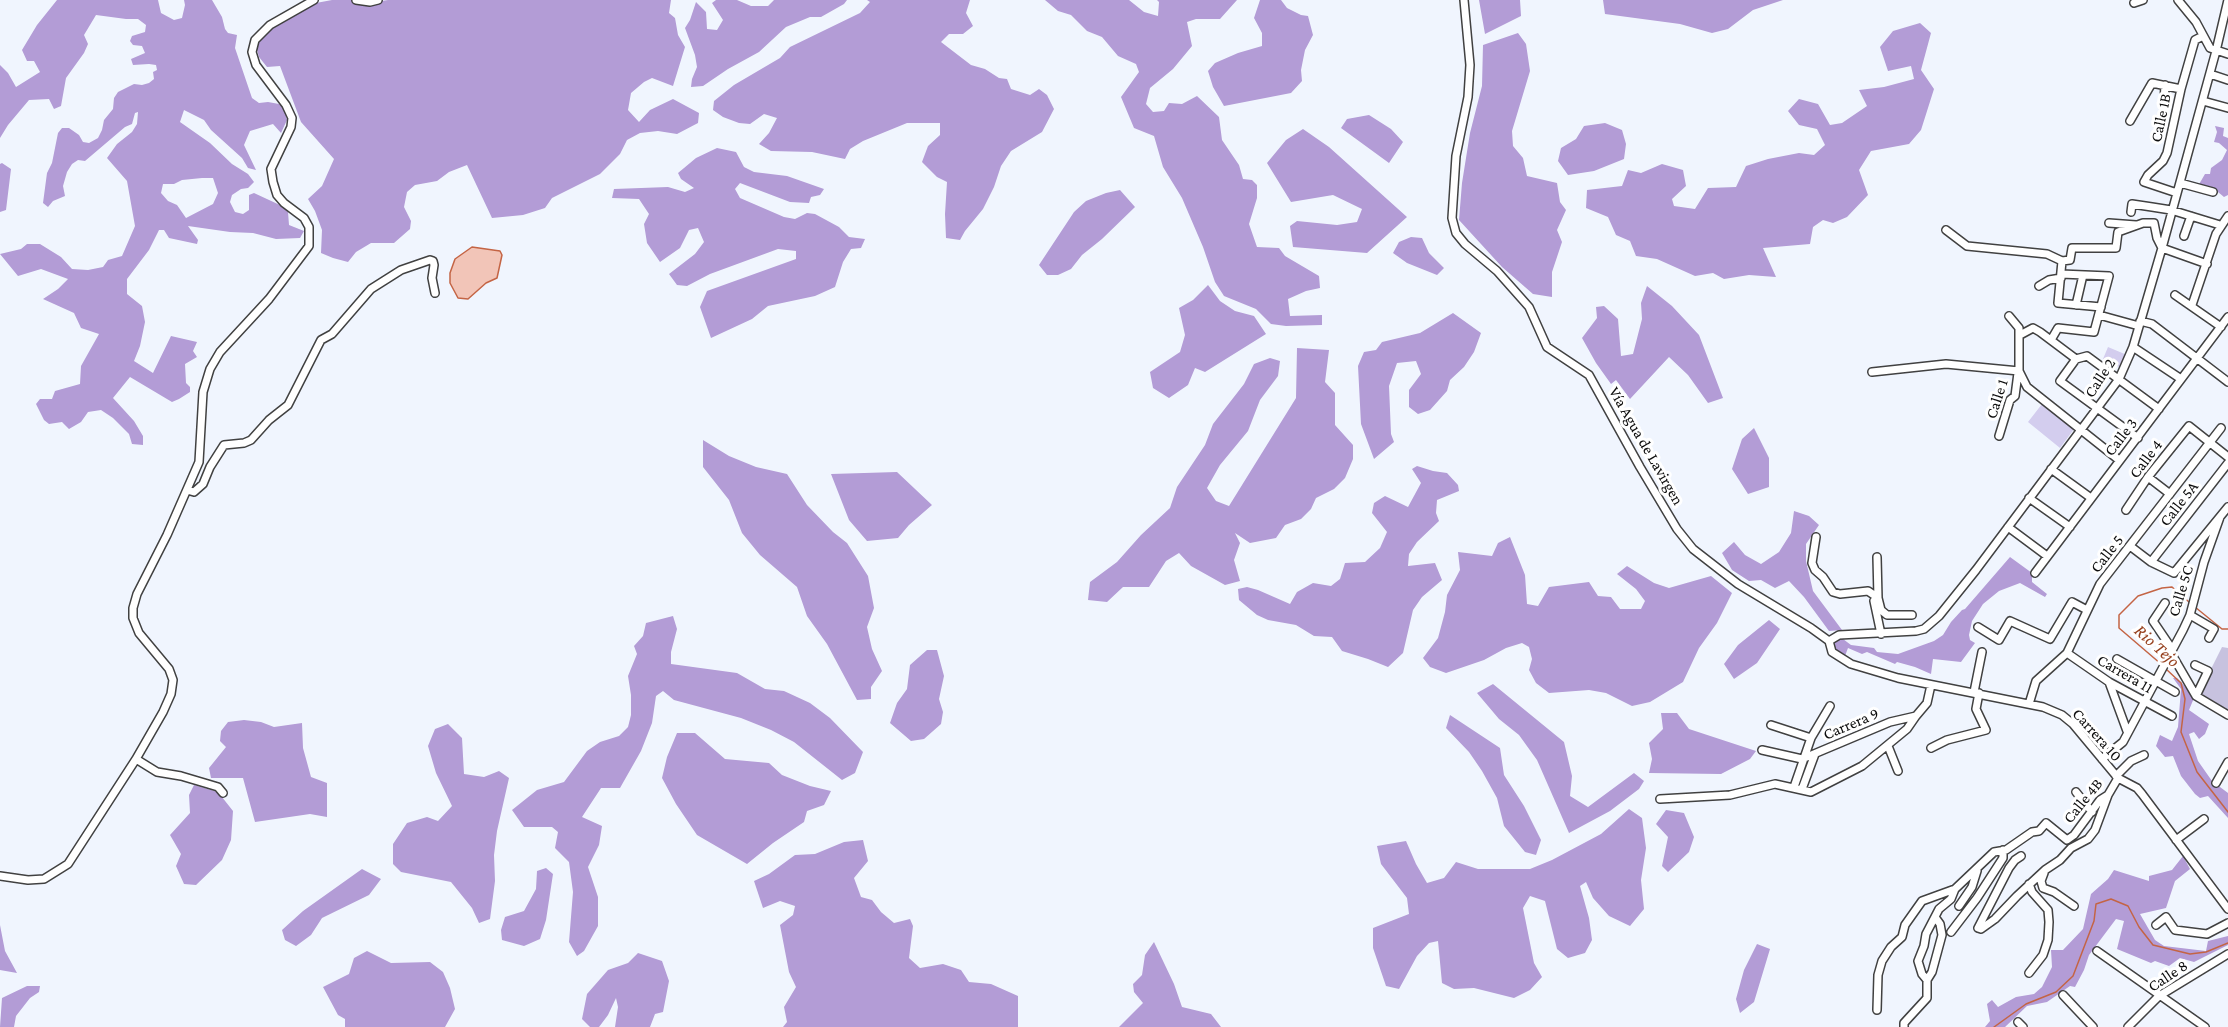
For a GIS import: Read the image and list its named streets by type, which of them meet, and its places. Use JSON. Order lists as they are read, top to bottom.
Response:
{
  "streets": {
    "street": [
      "Calle 1B",
      "Calle 2",
      "Calle 1",
      "Calle 3",
      "Vía Agua de Lavirgen",
      "Calle 4",
      "Calle 5A",
      "Calle 5",
      "Calle 5C",
      "Carrera 11",
      "Carrera 9",
      "Carrera 10",
      "Calle 4B",
      "Calle 8"
    ]
  },
  "crossings": [
    ["Calle 1B", "Calle 2"],
    ["Calle 2", "Vía Agua de Lavirgen"],
    ["Calle 2", "Carrera 10"],
    ["Vía Agua de Lavirgen", "Carrera 10"],
    ["Calle 4", "Calle 5"],
    ["Calle 5", "Carrera 11"],
    ["Calle 5", "Carrera 10"],
    ["Calle 5C", "Carrera 11"],
    ["Calle 5C", "Carrera 10"],
    ["Carrera 10", "Calle 4B"]
  ],
  "water": ["Rio Tejo"]
}
